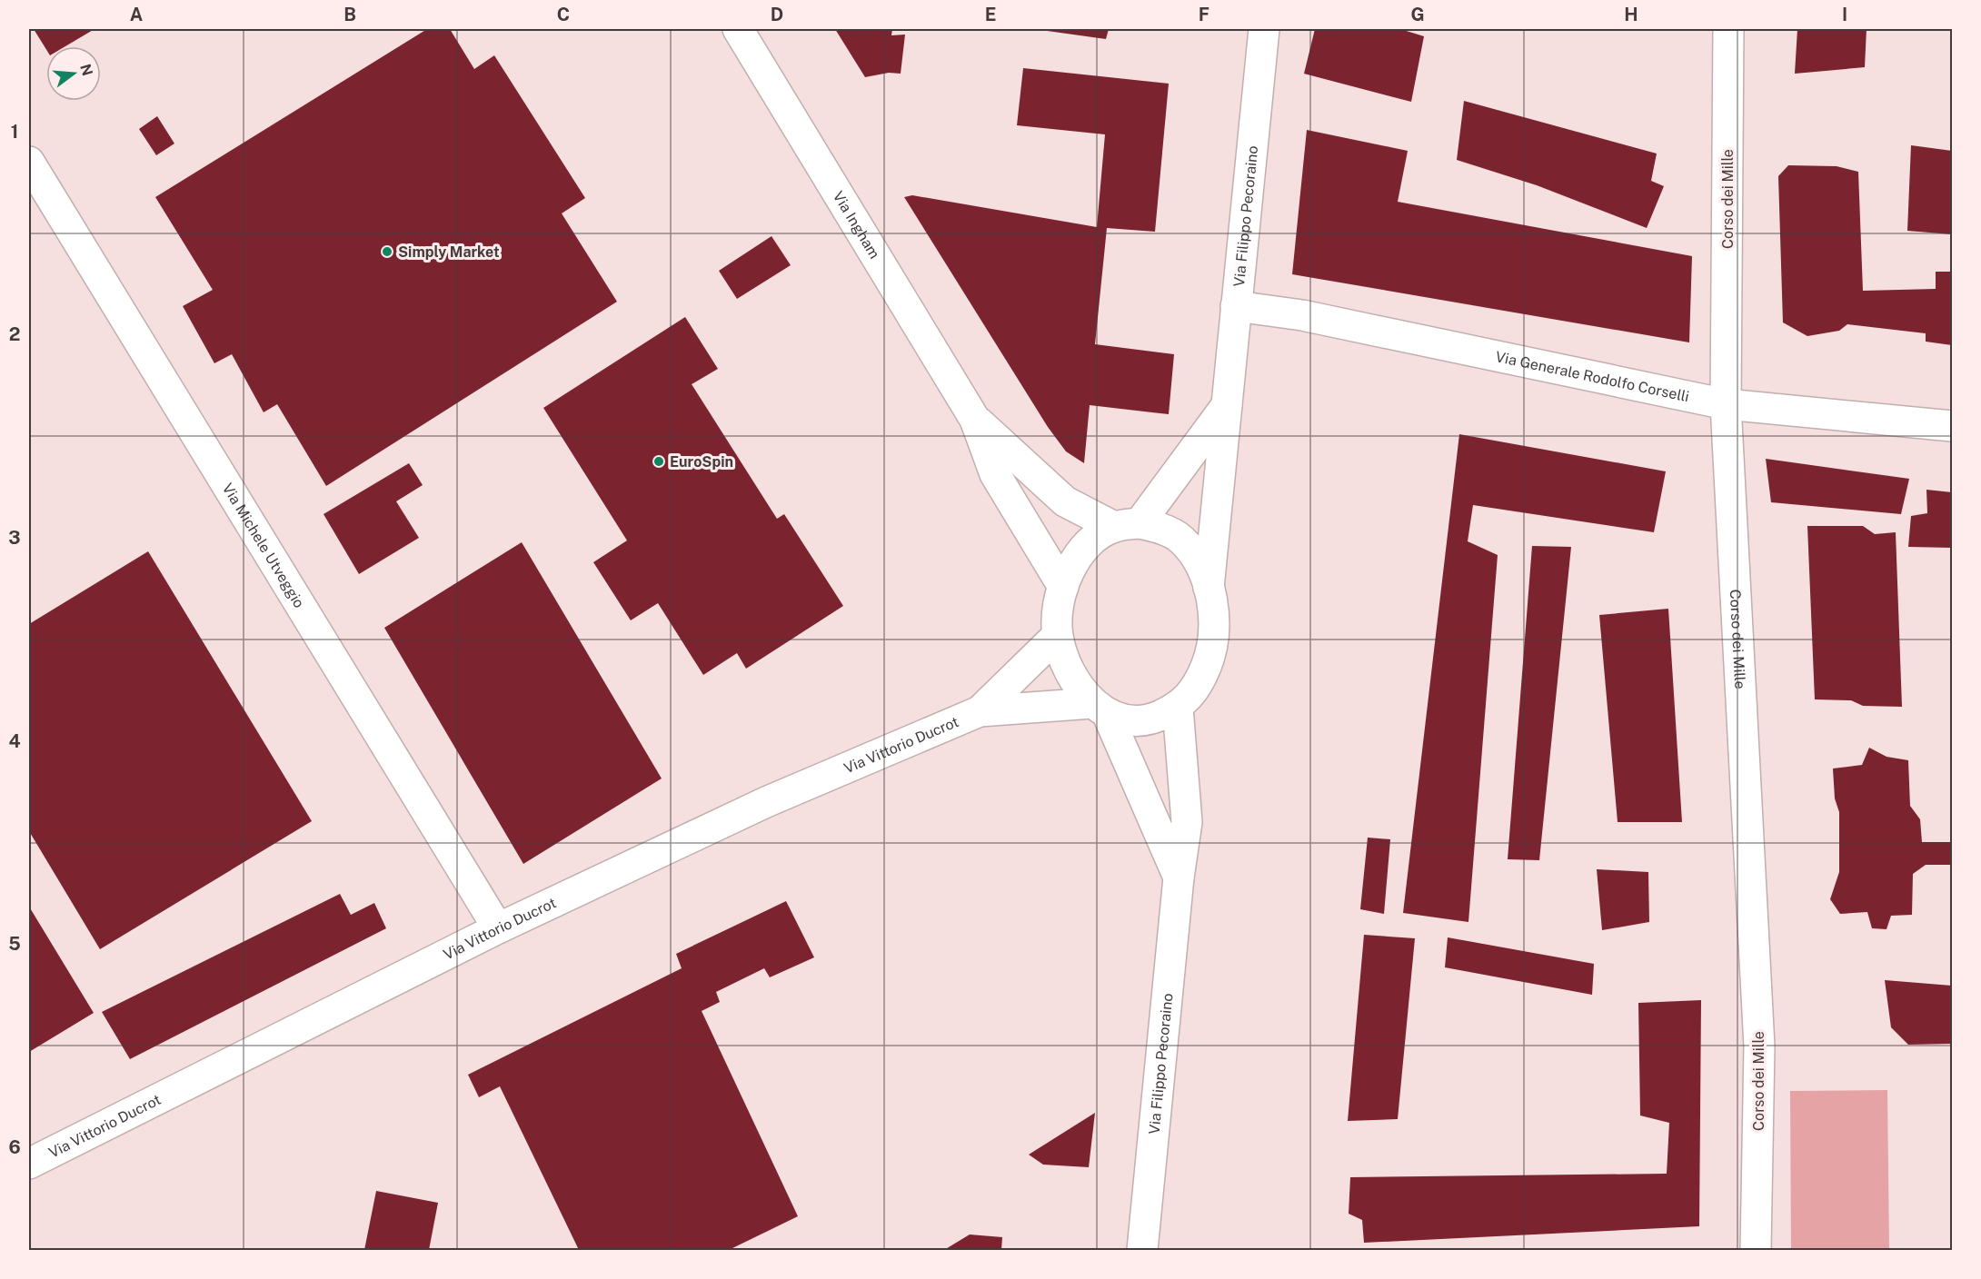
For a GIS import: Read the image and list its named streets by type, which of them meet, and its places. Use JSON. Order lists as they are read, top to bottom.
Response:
{
  "streets": {
    "street": [
      "Corso dei Mille",
      "Via Filippo Pecoraino",
      "Via Ingham",
      "Via Generale Rodolfo Corselli",
      "Via Michele Utveggio",
      "Via Vittorio Ducrot"
    ]
  },
  "crossings": [
    ["Corso dei Mille", "Via Generale Rodolfo Corselli"],
    ["Via Filippo Pecoraino", "Via Generale Rodolfo Corselli"],
    ["Via Michele Utveggio", "Via Vittorio Ducrot"]
  ],
  "places": ["Simply Market", "EuroSpin"],
  "north": "right",
  "grid": {
    "columns": [
      "A",
      "B",
      "C",
      "D",
      "E",
      "F",
      "G",
      "H",
      "I"
    ],
    "rows": [
      "1",
      "2",
      "3",
      "4",
      "5",
      "6"
    ]
  }
}
